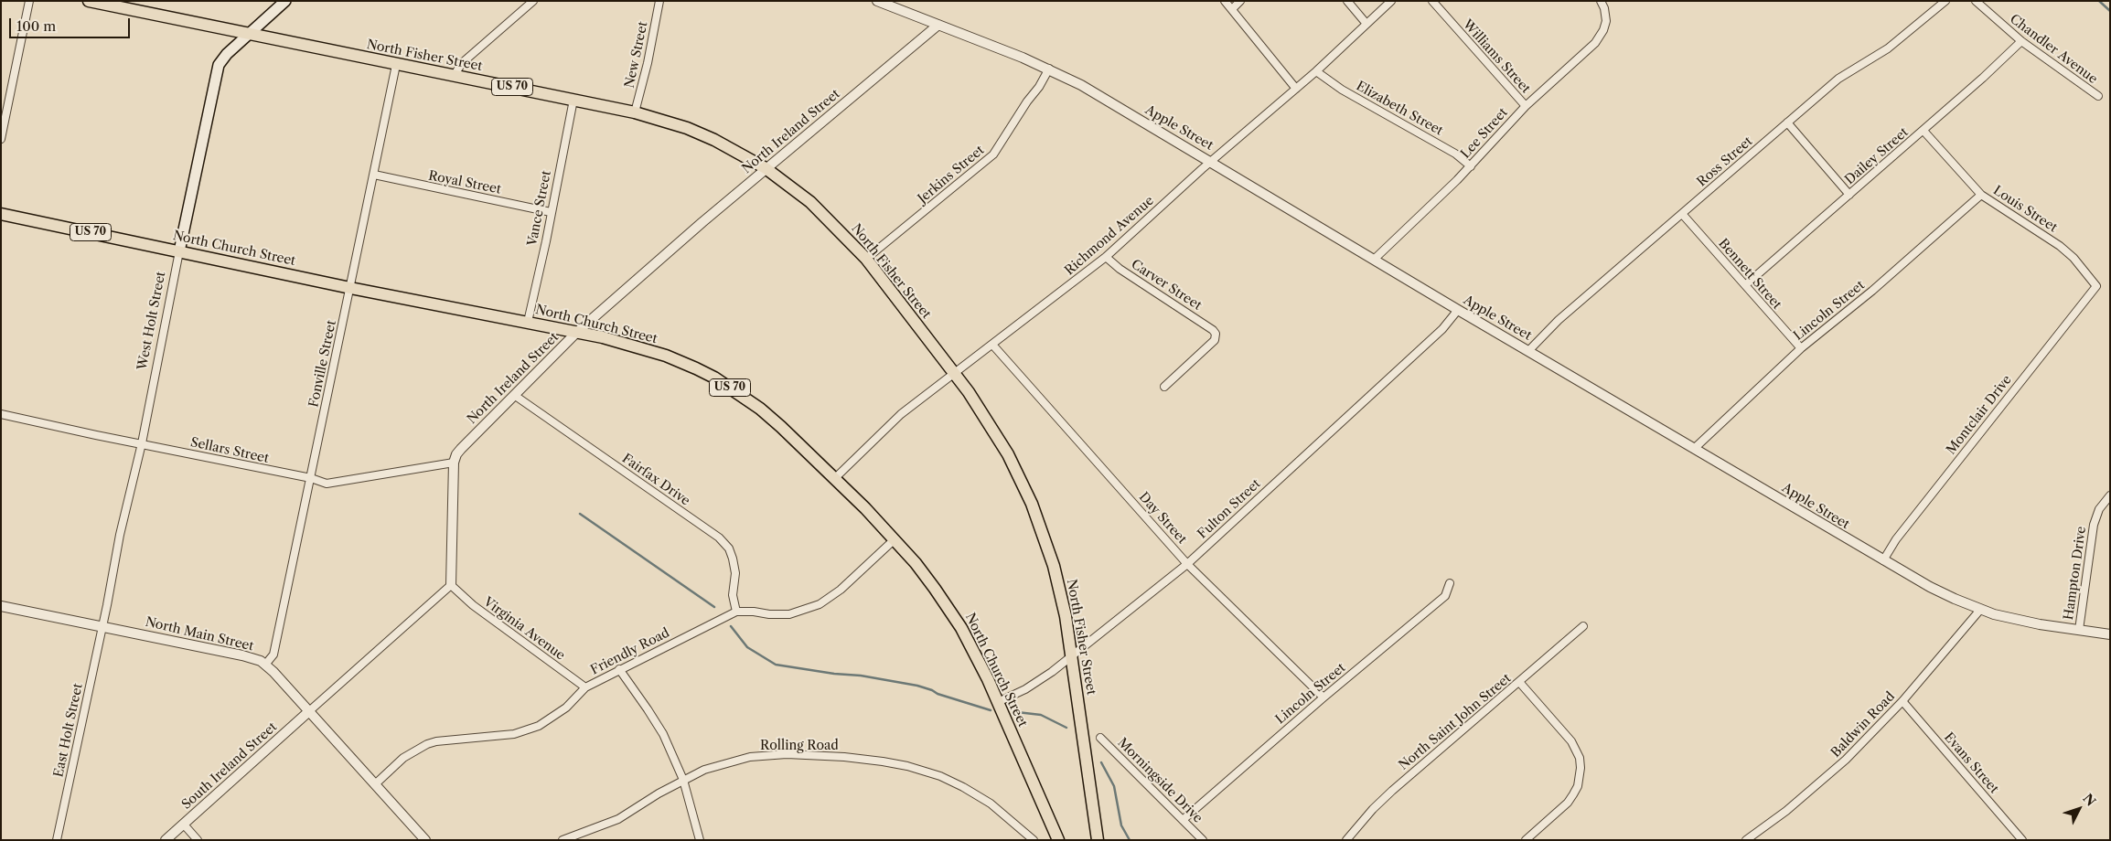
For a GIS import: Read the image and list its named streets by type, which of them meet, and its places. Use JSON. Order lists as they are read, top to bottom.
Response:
{
  "streets": {
    "main road": [
      "North Fisher Street",
      "US 70",
      "North Church Street",
      "West Holt Street"
    ],
    "street": [
      "Chandler Avenue",
      "New Street",
      "Williams Street",
      "Elizabeth Street",
      "Apple Street",
      "North Ireland Street",
      "Lee Street",
      "Dailey Street",
      "Ross Street",
      "Jerkins Street",
      "Royal Street",
      "Vance Street",
      "Louis Street",
      "Richmond Avenue",
      "Bennett Street",
      "Carver Street",
      "Lincoln Street",
      "Fonville Street",
      "Montclair Drive",
      "Sellars Street",
      "Fairfax Drive",
      "Fulton Street",
      "Day Street",
      "Hampton Drive",
      "Virginia Avenue",
      "North Main Street",
      "Friendly Road",
      "North Saint John Street",
      "Baldwin Road",
      "East Holt Street",
      "Rolling Road",
      "Evans Street",
      "South Ireland Street",
      "Morningside Drive"
    ]
  },
  "crossings": [
    ["Chandler Avenue", "Dailey Street"],
    ["New Street", "North Fisher Street"],
    ["North Fisher Street", "North Ireland Street"],
    ["North Fisher Street", "Jerkins Street"],
    ["North Fisher Street", "Vance Street"],
    ["North Fisher Street", "Richmond Avenue"],
    ["North Fisher Street", "West Holt Street"],
    ["North Fisher Street", "Fonville Street"],
    ["North Fisher Street", "Fulton Street"],
    ["Williams Street", "Lee Street"],
    ["Elizabeth Street", "Lee Street"],
    ["Elizabeth Street", "Richmond Avenue"],
    ["Apple Street", "North Ireland Street"],
    ["Apple Street", "Lee Street"],
    ["Apple Street", "Ross Street"],
    ["Apple Street", "Jerkins Street"],
    ["Apple Street", "Richmond Avenue"],
    ["Apple Street", "Lincoln Street"],
    ["Apple Street", "Montclair Drive"],
    ["Apple Street", "Fulton Street"],
    ["Apple Street", "Hampton Drive"],
    ["Apple Street", "Baldwin Road"],
    ["North Ireland Street", "North Church Street"],
    ["North Ireland Street", "Sellars Street"],
    ["North Ireland Street", "Fairfax Drive"],
    ["Dailey Street", "Louis Street"],
    ["Dailey Street", "Bennett Street"],
    ["Ross Street", "Bennett Street"],
    ["Royal Street", "Vance Street"],
    ["Royal Street", "Fonville Street"],
    ["Vance Street", "North Church Street"],
    ["Louis Street", "Lincoln Street"],
    ["Louis Street", "Montclair Drive"],
    ["Richmond Avenue", "North Church Street"],
    ["Richmond Avenue", "Carver Street"],
    ["Richmond Avenue", "Day Street"],
    ["North Church Street", "West Holt Street"],
    ["North Church Street", "Fonville Street"],
    ["North Church Street", "Fulton Street"],
    ["North Church Street", "Friendly Road"],
    ["Bennett Street", "Lincoln Street"],
    ["Lincoln Street", "Day Street"],
    ["Lincoln Street", "Morningside Drive"],
    ["West Holt Street", "Sellars Street"],
    ["West Holt Street", "North Main Street"],
    ["West Holt Street", "East Holt Street"],
    ["Fonville Street", "Sellars Street"],
    ["Fonville Street", "North Main Street"],
    ["Fairfax Drive", "Friendly Road"],
    ["Fulton Street", "Day Street"],
    ["Virginia Avenue", "Friendly Road"],
    ["North Main Street", "Friendly Road"],
    ["North Main Street", "East Holt Street"],
    ["North Main Street", "South Ireland Street"],
    ["Baldwin Road", "Evans Street"]
  ],
  "scale_bar": "100 m",
  "north": "top right"
}
